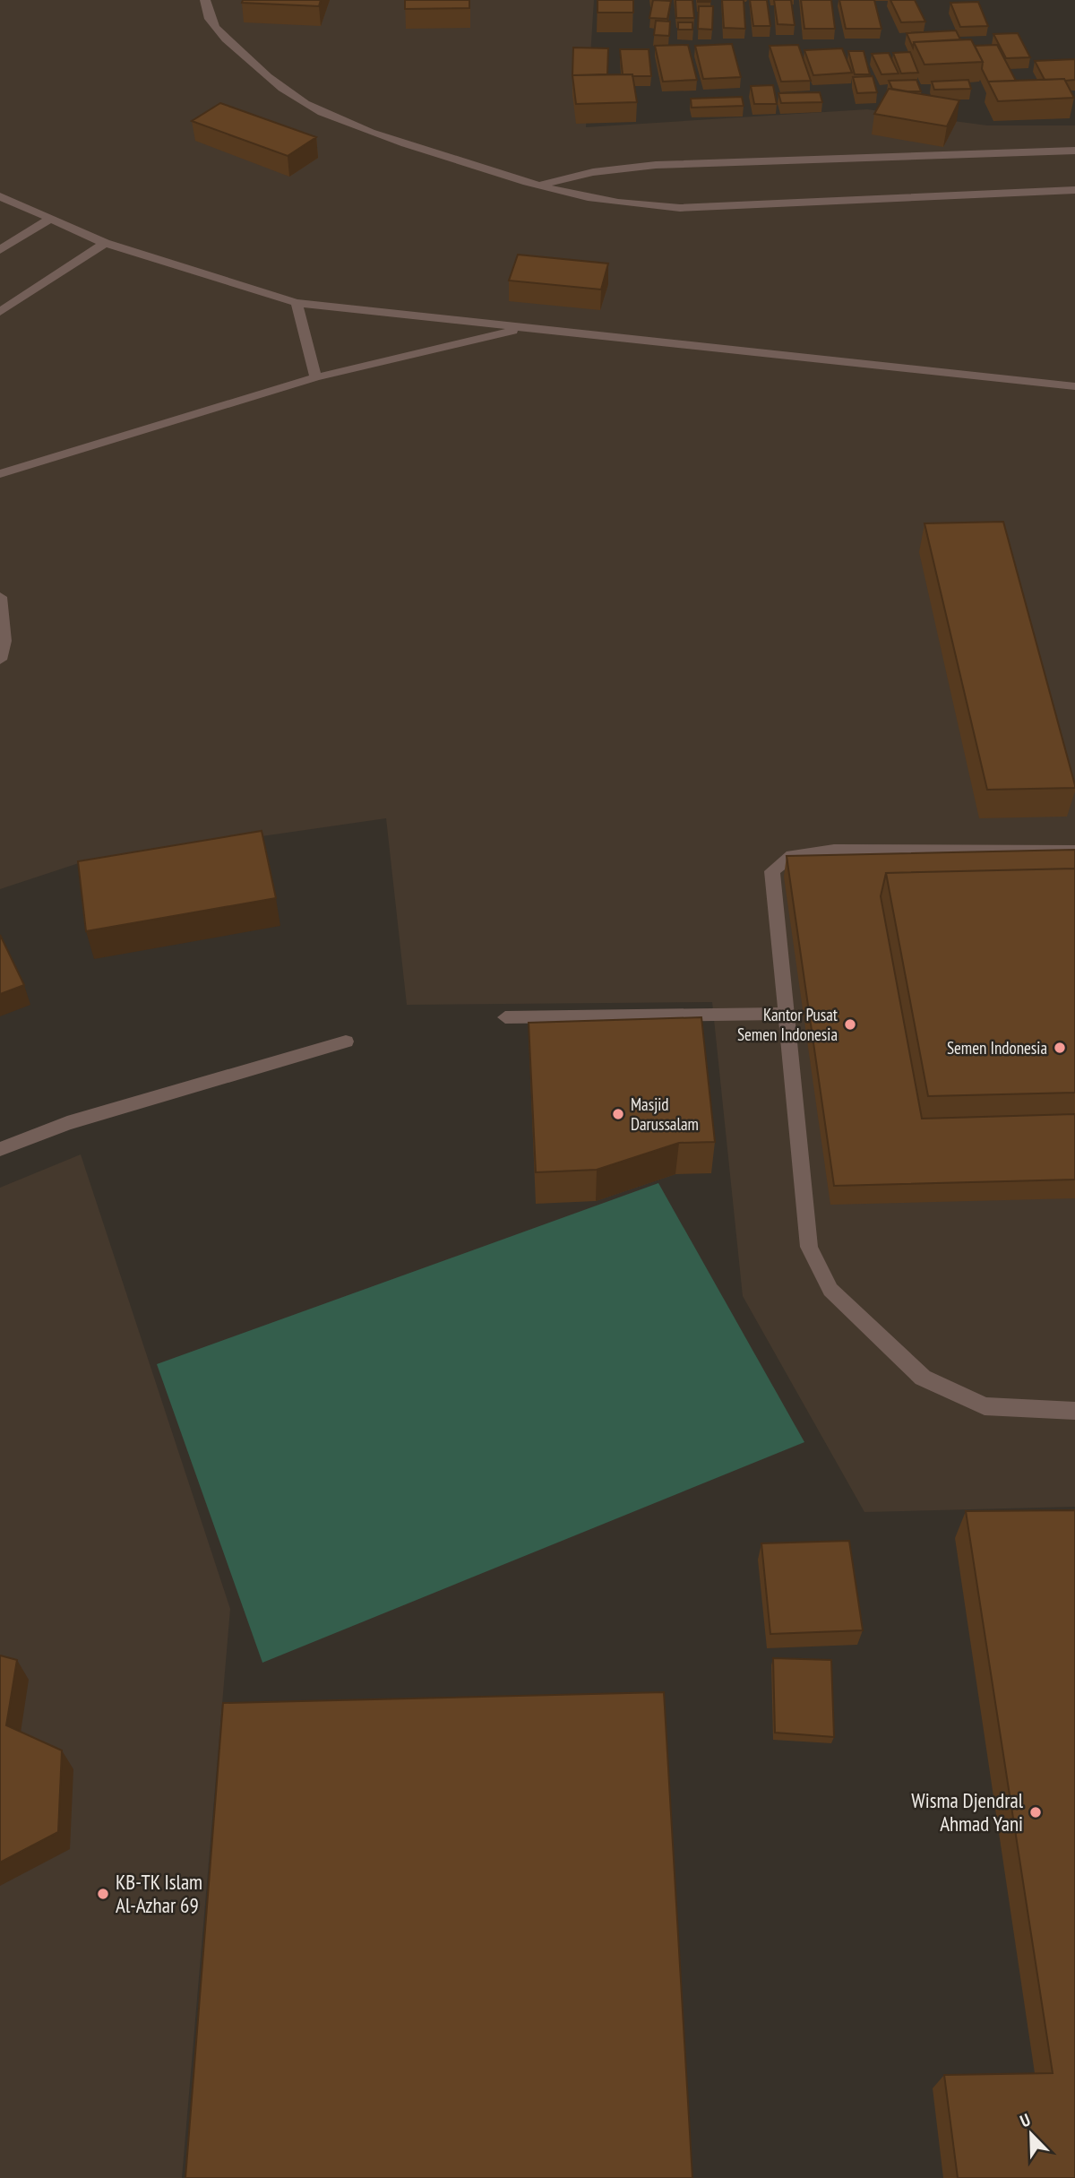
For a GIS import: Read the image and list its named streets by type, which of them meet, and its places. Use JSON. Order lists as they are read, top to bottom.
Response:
{
  "places": [
    "Kantor Pusat Semen Indonesia",
    "Semen Indonesia",
    "Masjid Darussalam",
    "Wisma Djendral Ahmad Yani",
    "KB-TK Islam Al-Azhar 69"
  ],
  "north": "top left"
}
